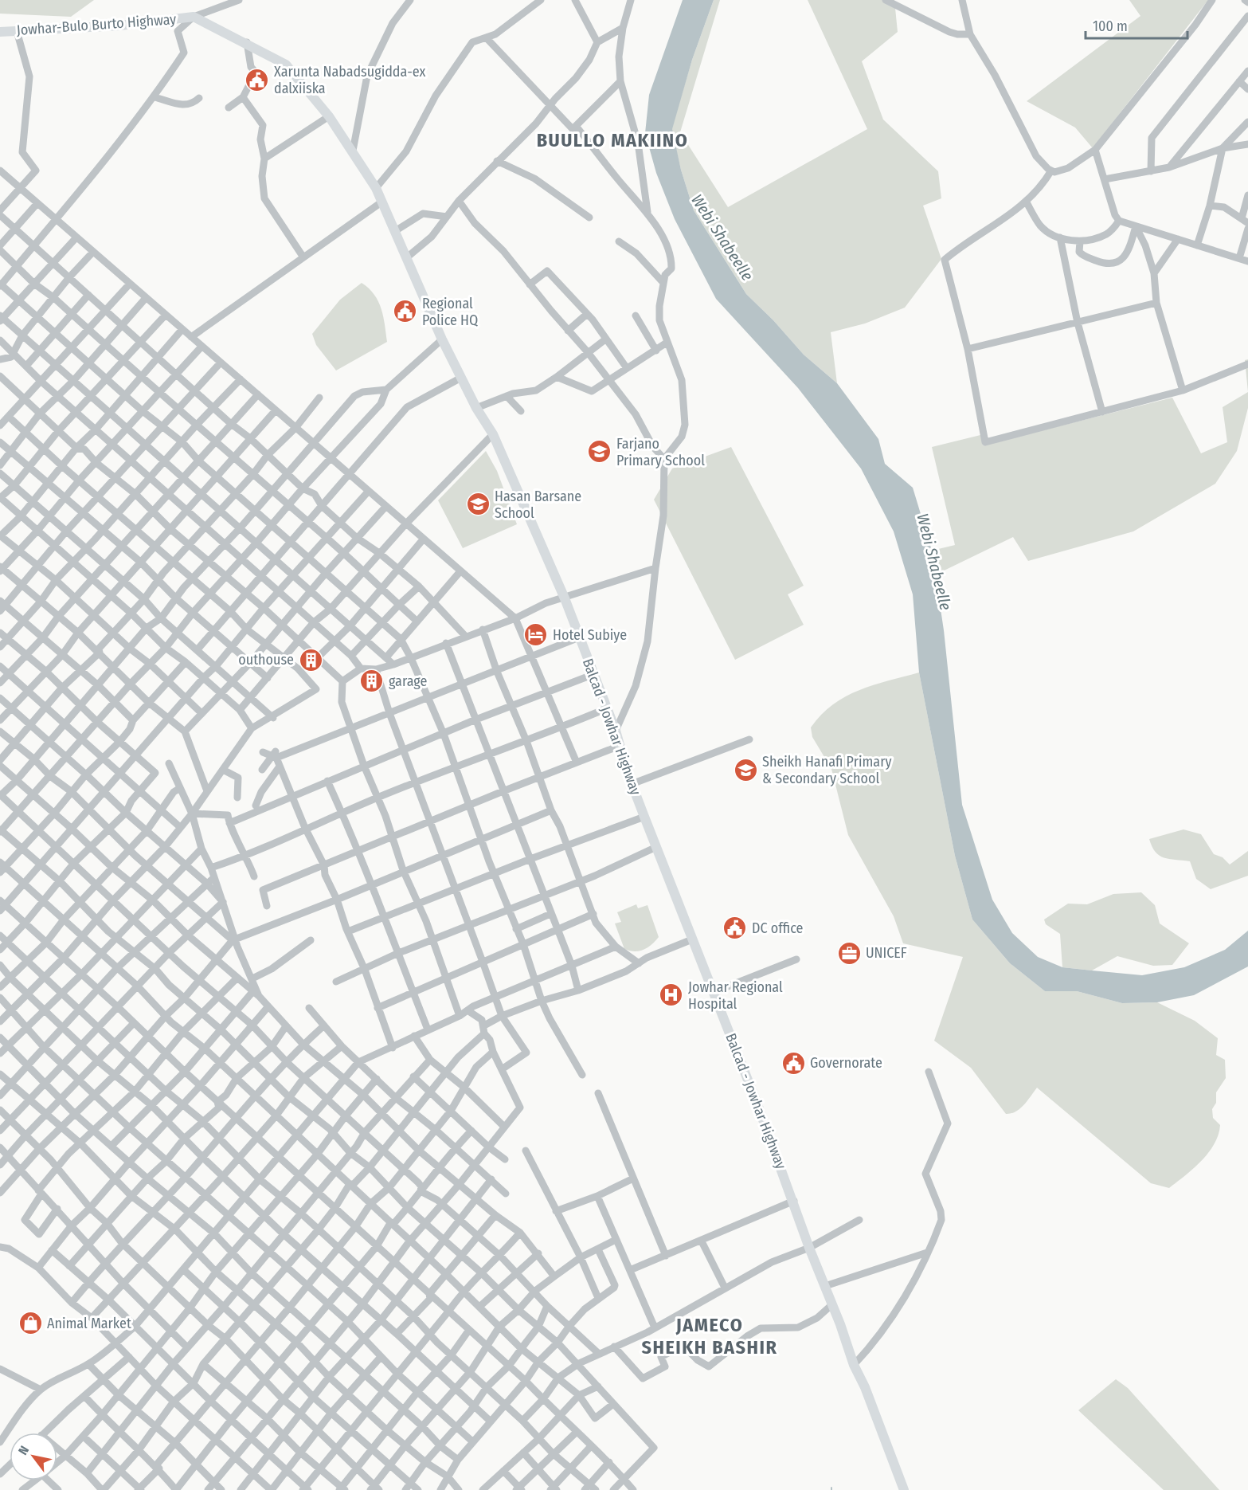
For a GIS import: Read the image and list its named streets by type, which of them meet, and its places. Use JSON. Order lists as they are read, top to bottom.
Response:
{
  "streets": {
    "main road": ["Jowhar-Bulo Burto Highway", "Balcad - Jowhar Highway"]
  },
  "crossings": [
    ["Jowhar-Bulo Burto Highway", "Balcad - Jowhar Highway"]
  ],
  "districts": ["BUULLO MAKIINO", "JAMECO SHEIKH BASHIR"],
  "water": ["Webi Shabeelle"],
  "places": {
    "public building": [
      "Xarunta Nabadsugidda-ex dalxiiska",
      "Regional Police HQ",
      "DC office",
      "Governorate"
    ],
    "school or university": ["Farjano Primary School", "Hasan Barsane School", "Sheikh Hanafi Primary & Secondary School"],
    "hotel": ["Hotel Subiye"],
    "building": ["outhouse", "garage"],
    "office": ["UNICEF"],
    "hospital": ["Jowhar Regional Hospital"],
    "shop": ["Animal Market"]
  },
  "scale_bar": "100 m",
  "north": "top left"
}
